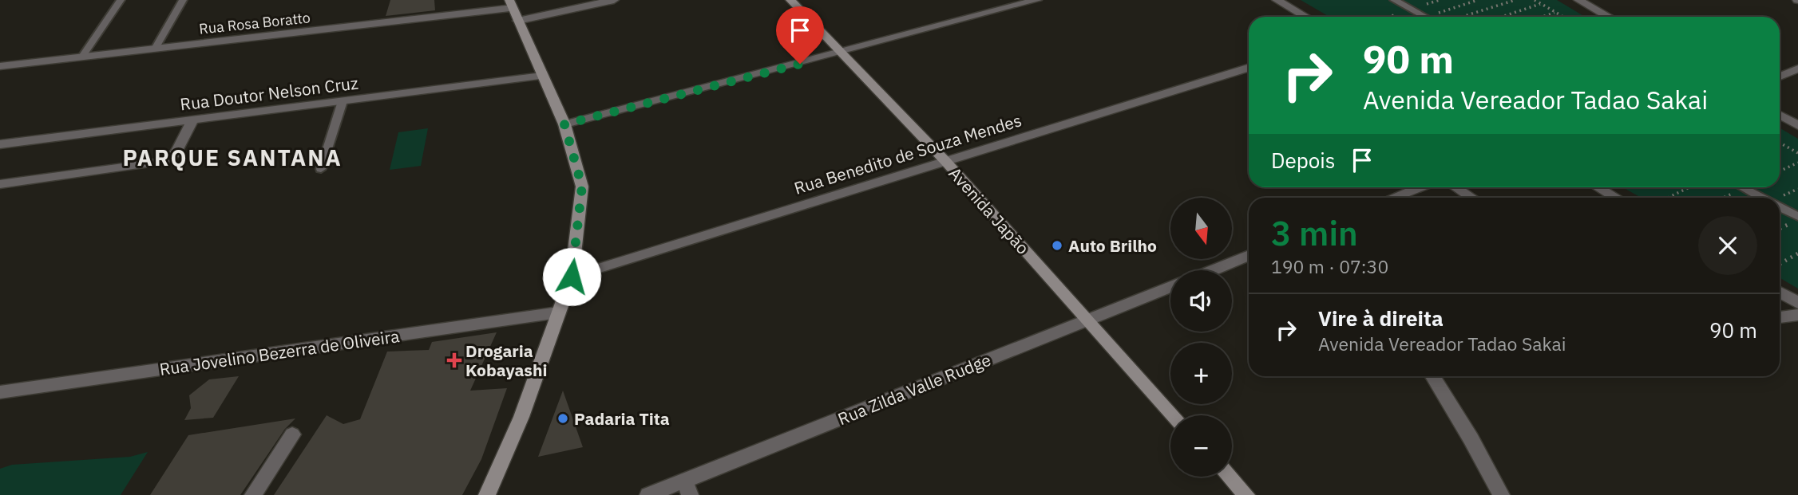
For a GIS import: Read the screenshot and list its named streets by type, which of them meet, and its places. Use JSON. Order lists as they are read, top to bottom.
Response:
{
  "streets": {
    "main road": ["Avenida Japão"],
    "street": [
      "Rua Rosa Boratto",
      "Rua Doutor Nelson Cruz",
      "Rua Benedito de Souza Mendes",
      "Rua Jovelino Bezerra de Oliveira",
      "Rua Zilda Valle Rudge"
    ]
  },
  "crossings": [
    ["Rua Benedito de Souza Mendes", "Avenida Japão"],
    ["Avenida Japão", "Rua Zilda Valle Rudge"]
  ],
  "districts": ["PARQUE SANTANA"],
  "places": {
    "other": ["Auto Brilho", "Padaria Tita"],
    "health": ["Drogaria Kobayashi"]
  },
  "north": "bottom",
  "page": {
    "turn": ["90 m", "Avenida Vereador Tadao Sakai"],
    "then": "Depois",
    "map_buttons": ["+", "−"],
    "heading": ["3 min", "190 m · 07:30"],
    "list": [
      {
        "name": "Vire à direita",
        "note": "Avenida Vereador Tadao Sakai",
        "value": "90 m"
      }
    ]
  }
}
